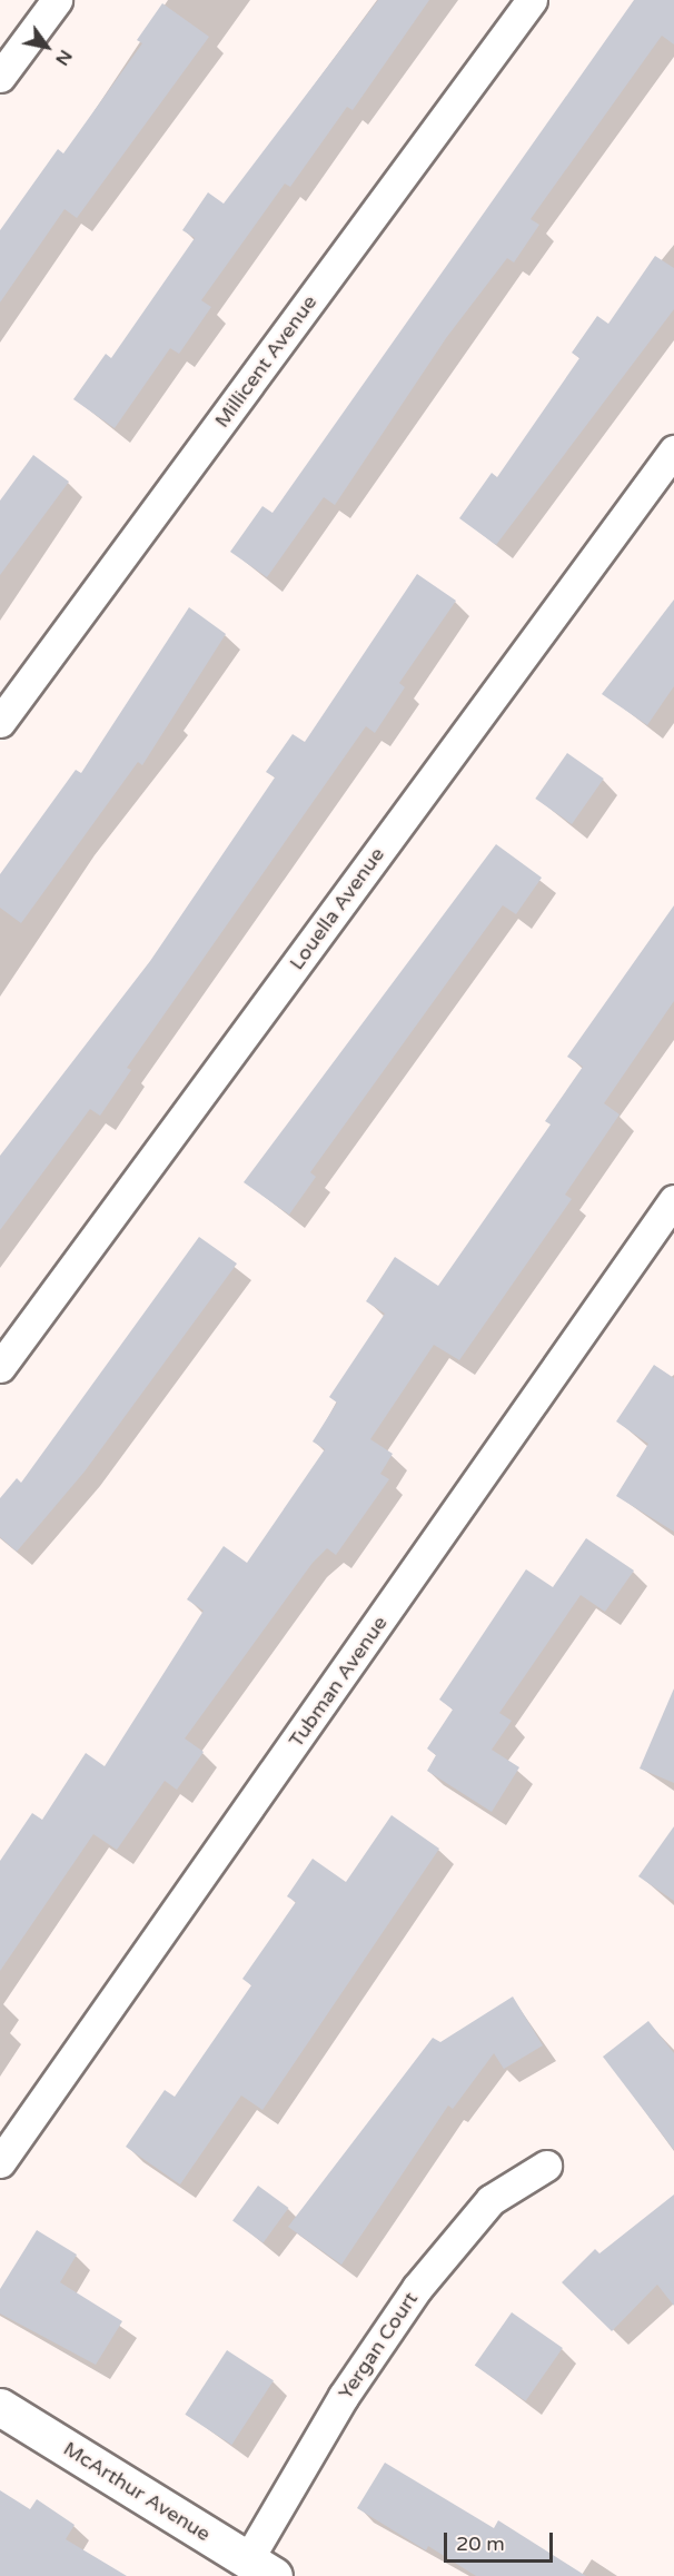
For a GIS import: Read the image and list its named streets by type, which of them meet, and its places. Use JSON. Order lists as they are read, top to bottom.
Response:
{
  "streets": {
    "street": [
      "Millicent Avenue",
      "Louella Avenue",
      "Tubman Avenue",
      "Yergan Court",
      "McArthur Avenue"
    ]
  },
  "crossings": [
    ["Yergan Court", "McArthur Avenue"]
  ],
  "scale_bar": "20 m",
  "north": "bottom right"
}
